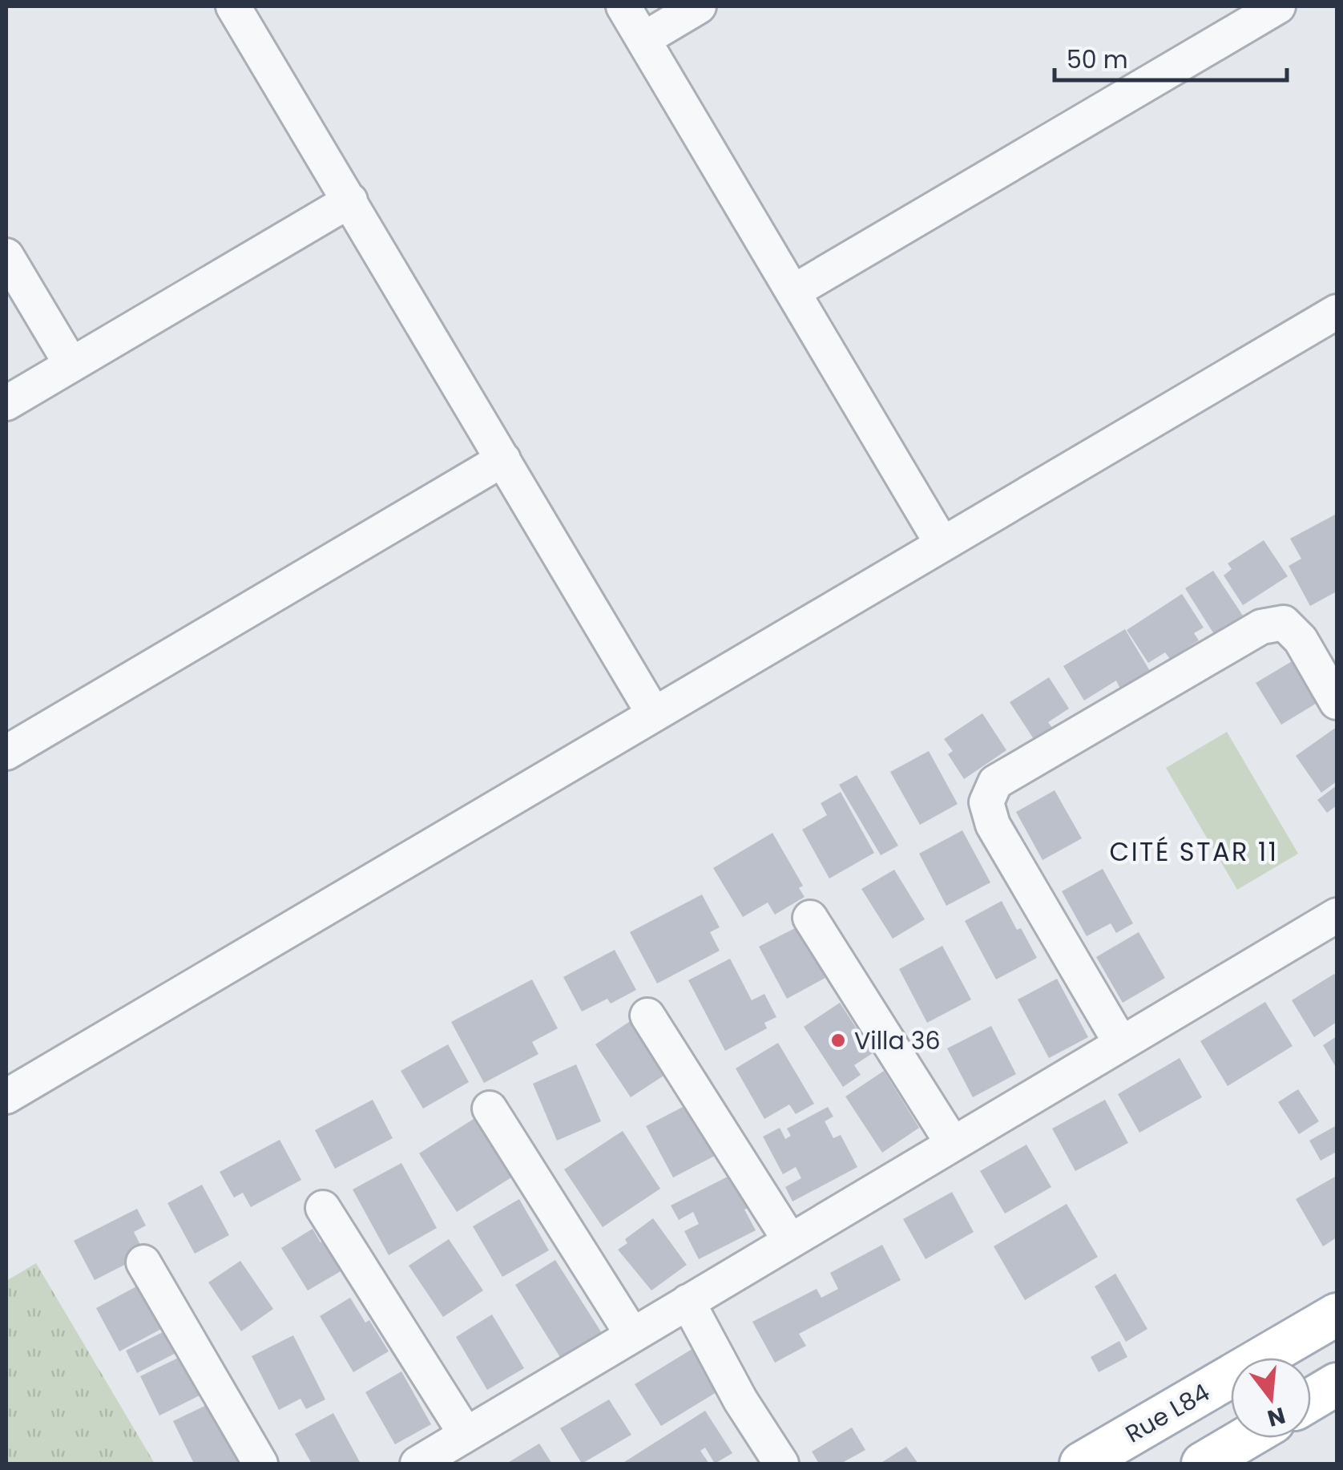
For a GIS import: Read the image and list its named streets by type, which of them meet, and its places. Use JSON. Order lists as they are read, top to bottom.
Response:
{
  "streets": {
    "main road": ["Rue L84"]
  },
  "districts": ["CITÉ STAR 11"],
  "places": ["Villa 36"],
  "scale_bar": "50 m",
  "north": "bottom"
}
